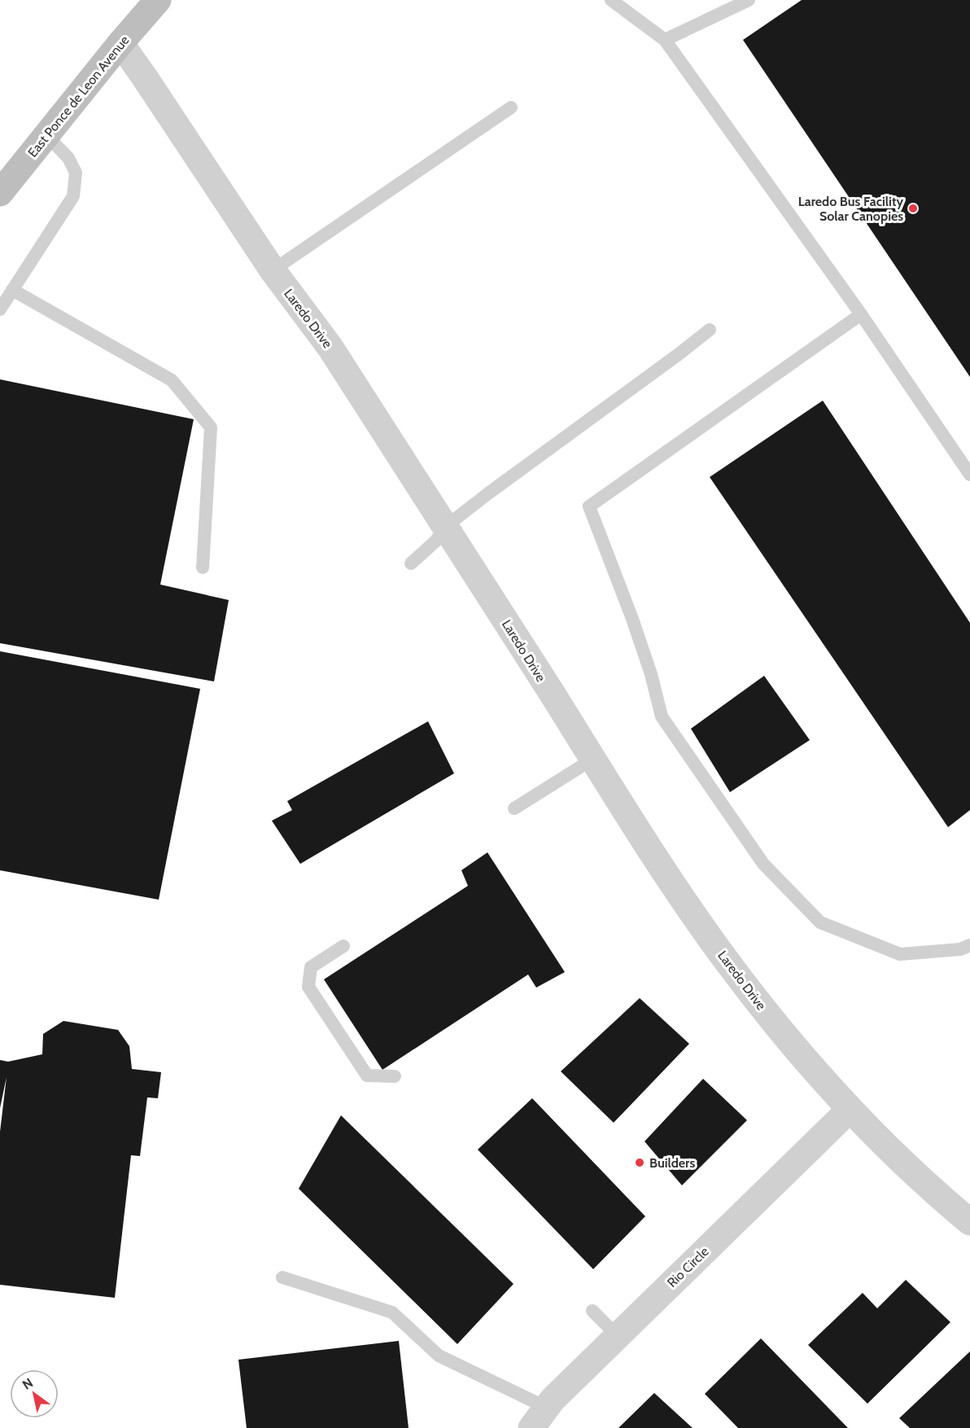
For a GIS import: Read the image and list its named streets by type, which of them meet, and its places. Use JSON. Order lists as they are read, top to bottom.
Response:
{
  "streets": {
    "main road": ["East Ponce de Leon Avenue"],
    "street": ["Laredo Drive", "Rio Circle"]
  },
  "crossings": [
    ["East Ponce de Leon Avenue", "Laredo Drive"],
    ["Laredo Drive", "Rio Circle"]
  ],
  "places": ["Laredo Bus Facility Solar Canopies", "Builders"],
  "north": "top left"
}
